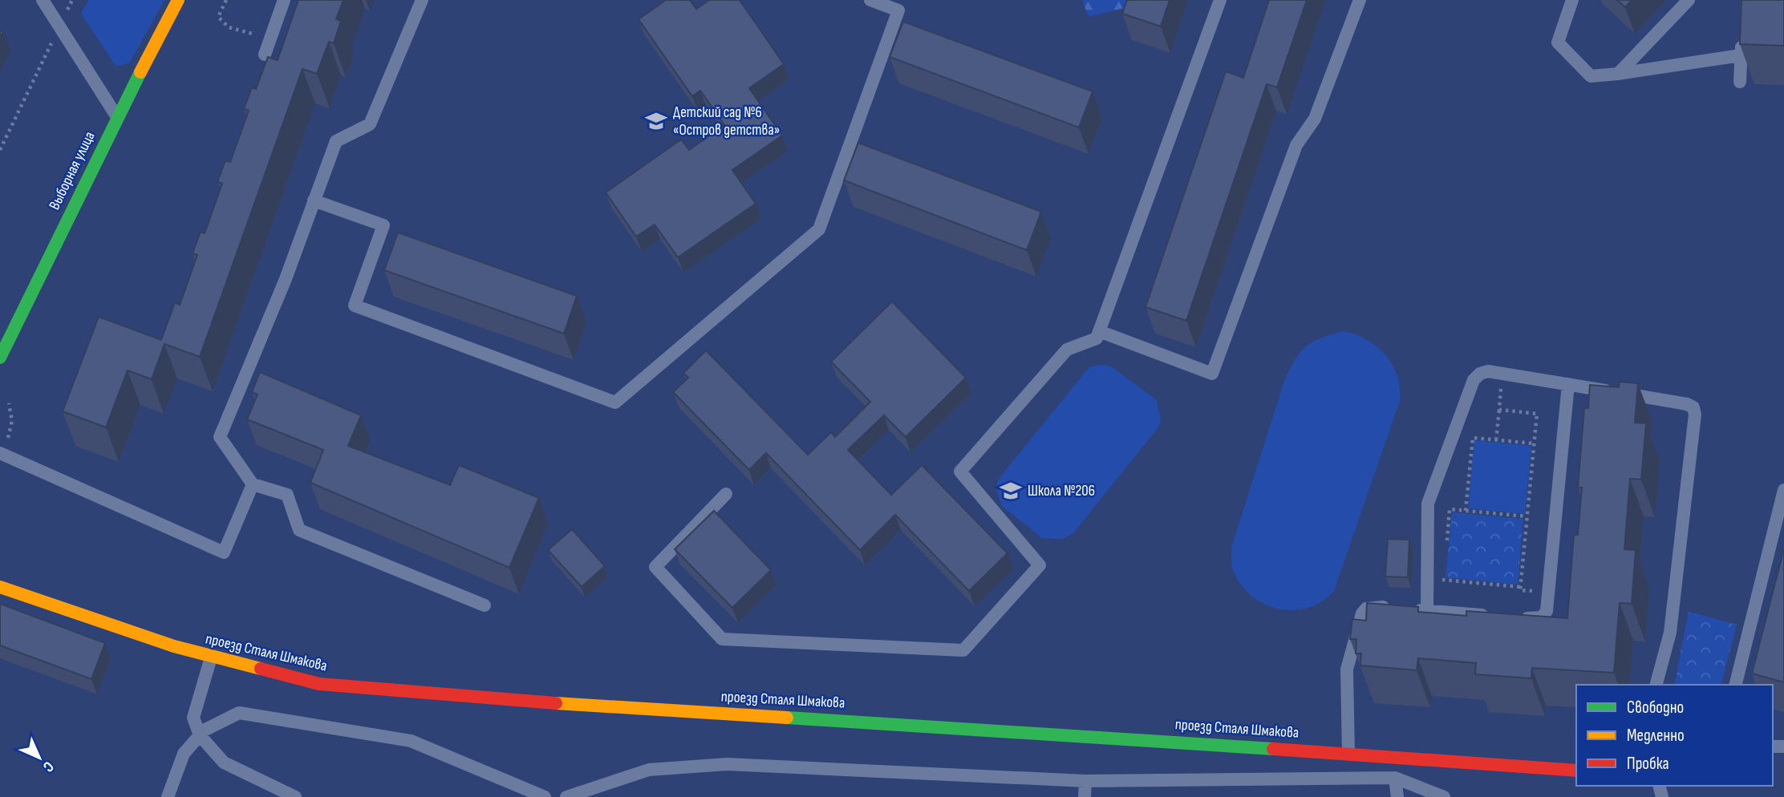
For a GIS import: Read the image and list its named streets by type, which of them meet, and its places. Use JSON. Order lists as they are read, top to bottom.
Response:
{
  "streets": {
    "street": ["Выборная улица", "проезд Сталя Шмакова"]
  },
  "places": {
    "school or university": ["Детский сад №6 «Остров детства»", "Школа №206"]
  },
  "legend": ["Свободно", "Медленно", "Пробка"],
  "north": "bottom right"
}
